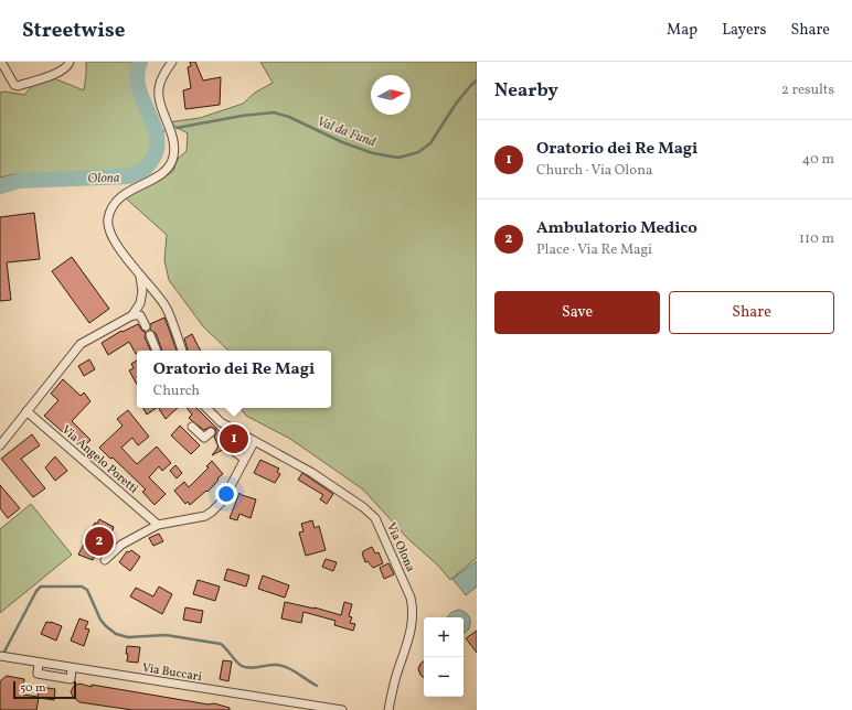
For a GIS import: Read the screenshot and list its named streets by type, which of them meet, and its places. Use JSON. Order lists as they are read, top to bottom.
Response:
{
  "streets": {
    "street": ["Via Angelo Poretti", "Via Olona", "Via Buccari"]
  },
  "water": ["Val da Fund", "Olona"],
  "scale_bar": "50 m",
  "north": "right",
  "page": {
    "header": "Streetwise",
    "nav": ["Map", "Layers", "Share"],
    "heading": ["Nearby", "2 results"],
    "list": [
      {
        "mark": "1",
        "name": "Oratorio dei Re Magi",
        "note": "Church · Via Olona",
        "value": "40 m"
      },
      {
        "mark": "2",
        "name": "Ambulatorio Medico",
        "note": "Place · Via Re Magi",
        "value": "110 m"
      }
    ],
    "buttons": ["Save", "Share"],
    "popup": ["Oratorio dei Re Magi", "Church"],
    "pins": ["1", "2"],
    "map_buttons": ["+", "−"],
    "scale": "50 m"
  }
}
